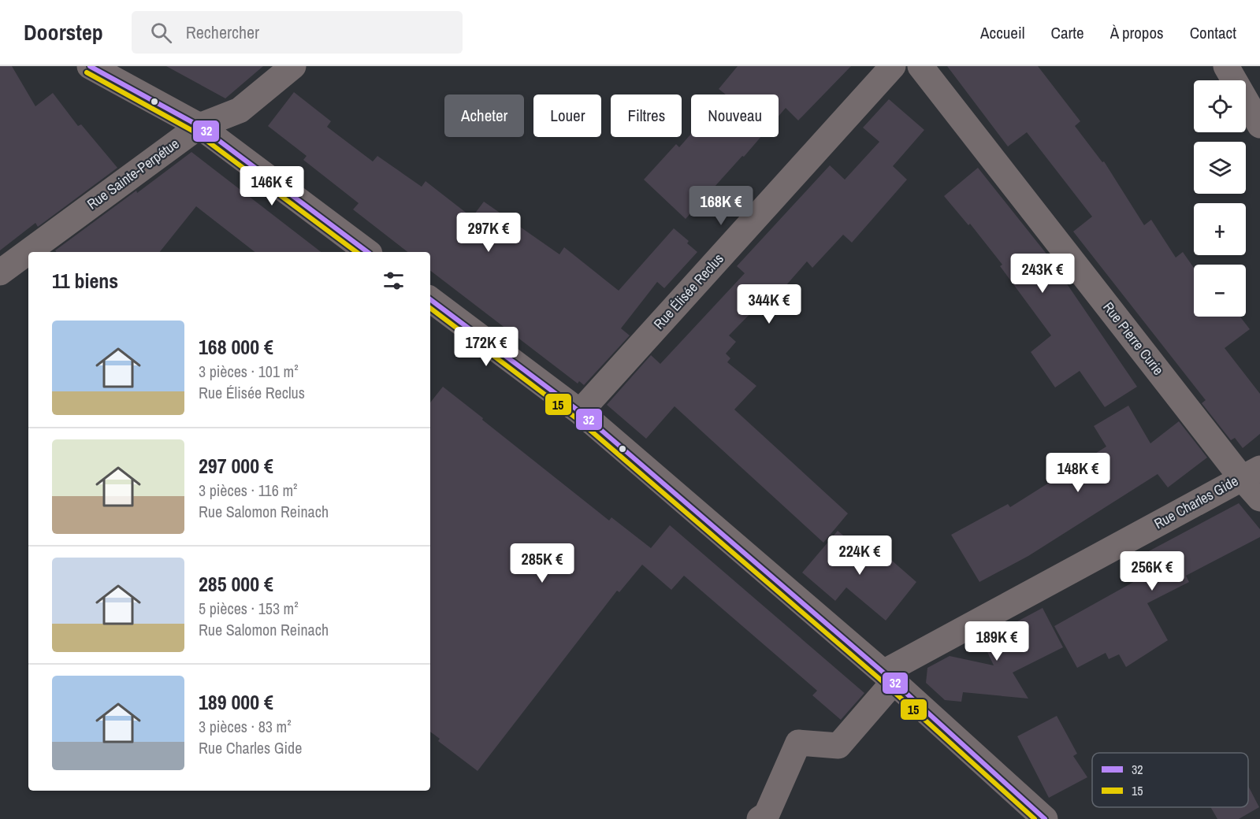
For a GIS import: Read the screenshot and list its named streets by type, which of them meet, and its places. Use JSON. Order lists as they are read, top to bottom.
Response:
{
  "streets": {
    "street": [
      "Rue Sainte-Perpétue",
      "Rue Élisée Reclus",
      "Rue Pierre Curie",
      "Rue Charles Gide"
    ]
  },
  "crossings": [
    ["Rue Pierre Curie", "Rue Charles Gide"]
  ],
  "lines": ["transit line 32", "transit line 15"],
  "legend": ["32", "15"],
  "page": {
    "header": "Doorstep",
    "search": "Rechercher",
    "nav": [
      "Accueil",
      "Carte",
      "À propos",
      "Contact"
    ],
    "map_buttons": ["+", "−"],
    "chip": [
      "Acheter",
      "Louer",
      "Filtres",
      "Nouveau"
    ],
    "price": [
      "146K €",
      "168K €",
      "297K €",
      "243K €",
      "344K €",
      "172K €",
      "148K €",
      "224K €",
      "285K €",
      "256K €",
      "189K €"
    ],
    "heading": "11 biens",
    "list": [
      {
        "name": "168 000 €",
        "note": "3 pièces · 101 m² · Rue Élisée Reclus"
      },
      {
        "name": "297 000 €",
        "note": "3 pièces · 116 m² · Rue Salomon Reinach"
      },
      {
        "name": "285 000 €",
        "note": "5 pièces · 153 m² · Rue Salomon Reinach"
      },
      {
        "name": "189 000 €",
        "note": "3 pièces · 83 m² · Rue Charles Gide"
      }
    ]
  }
}
